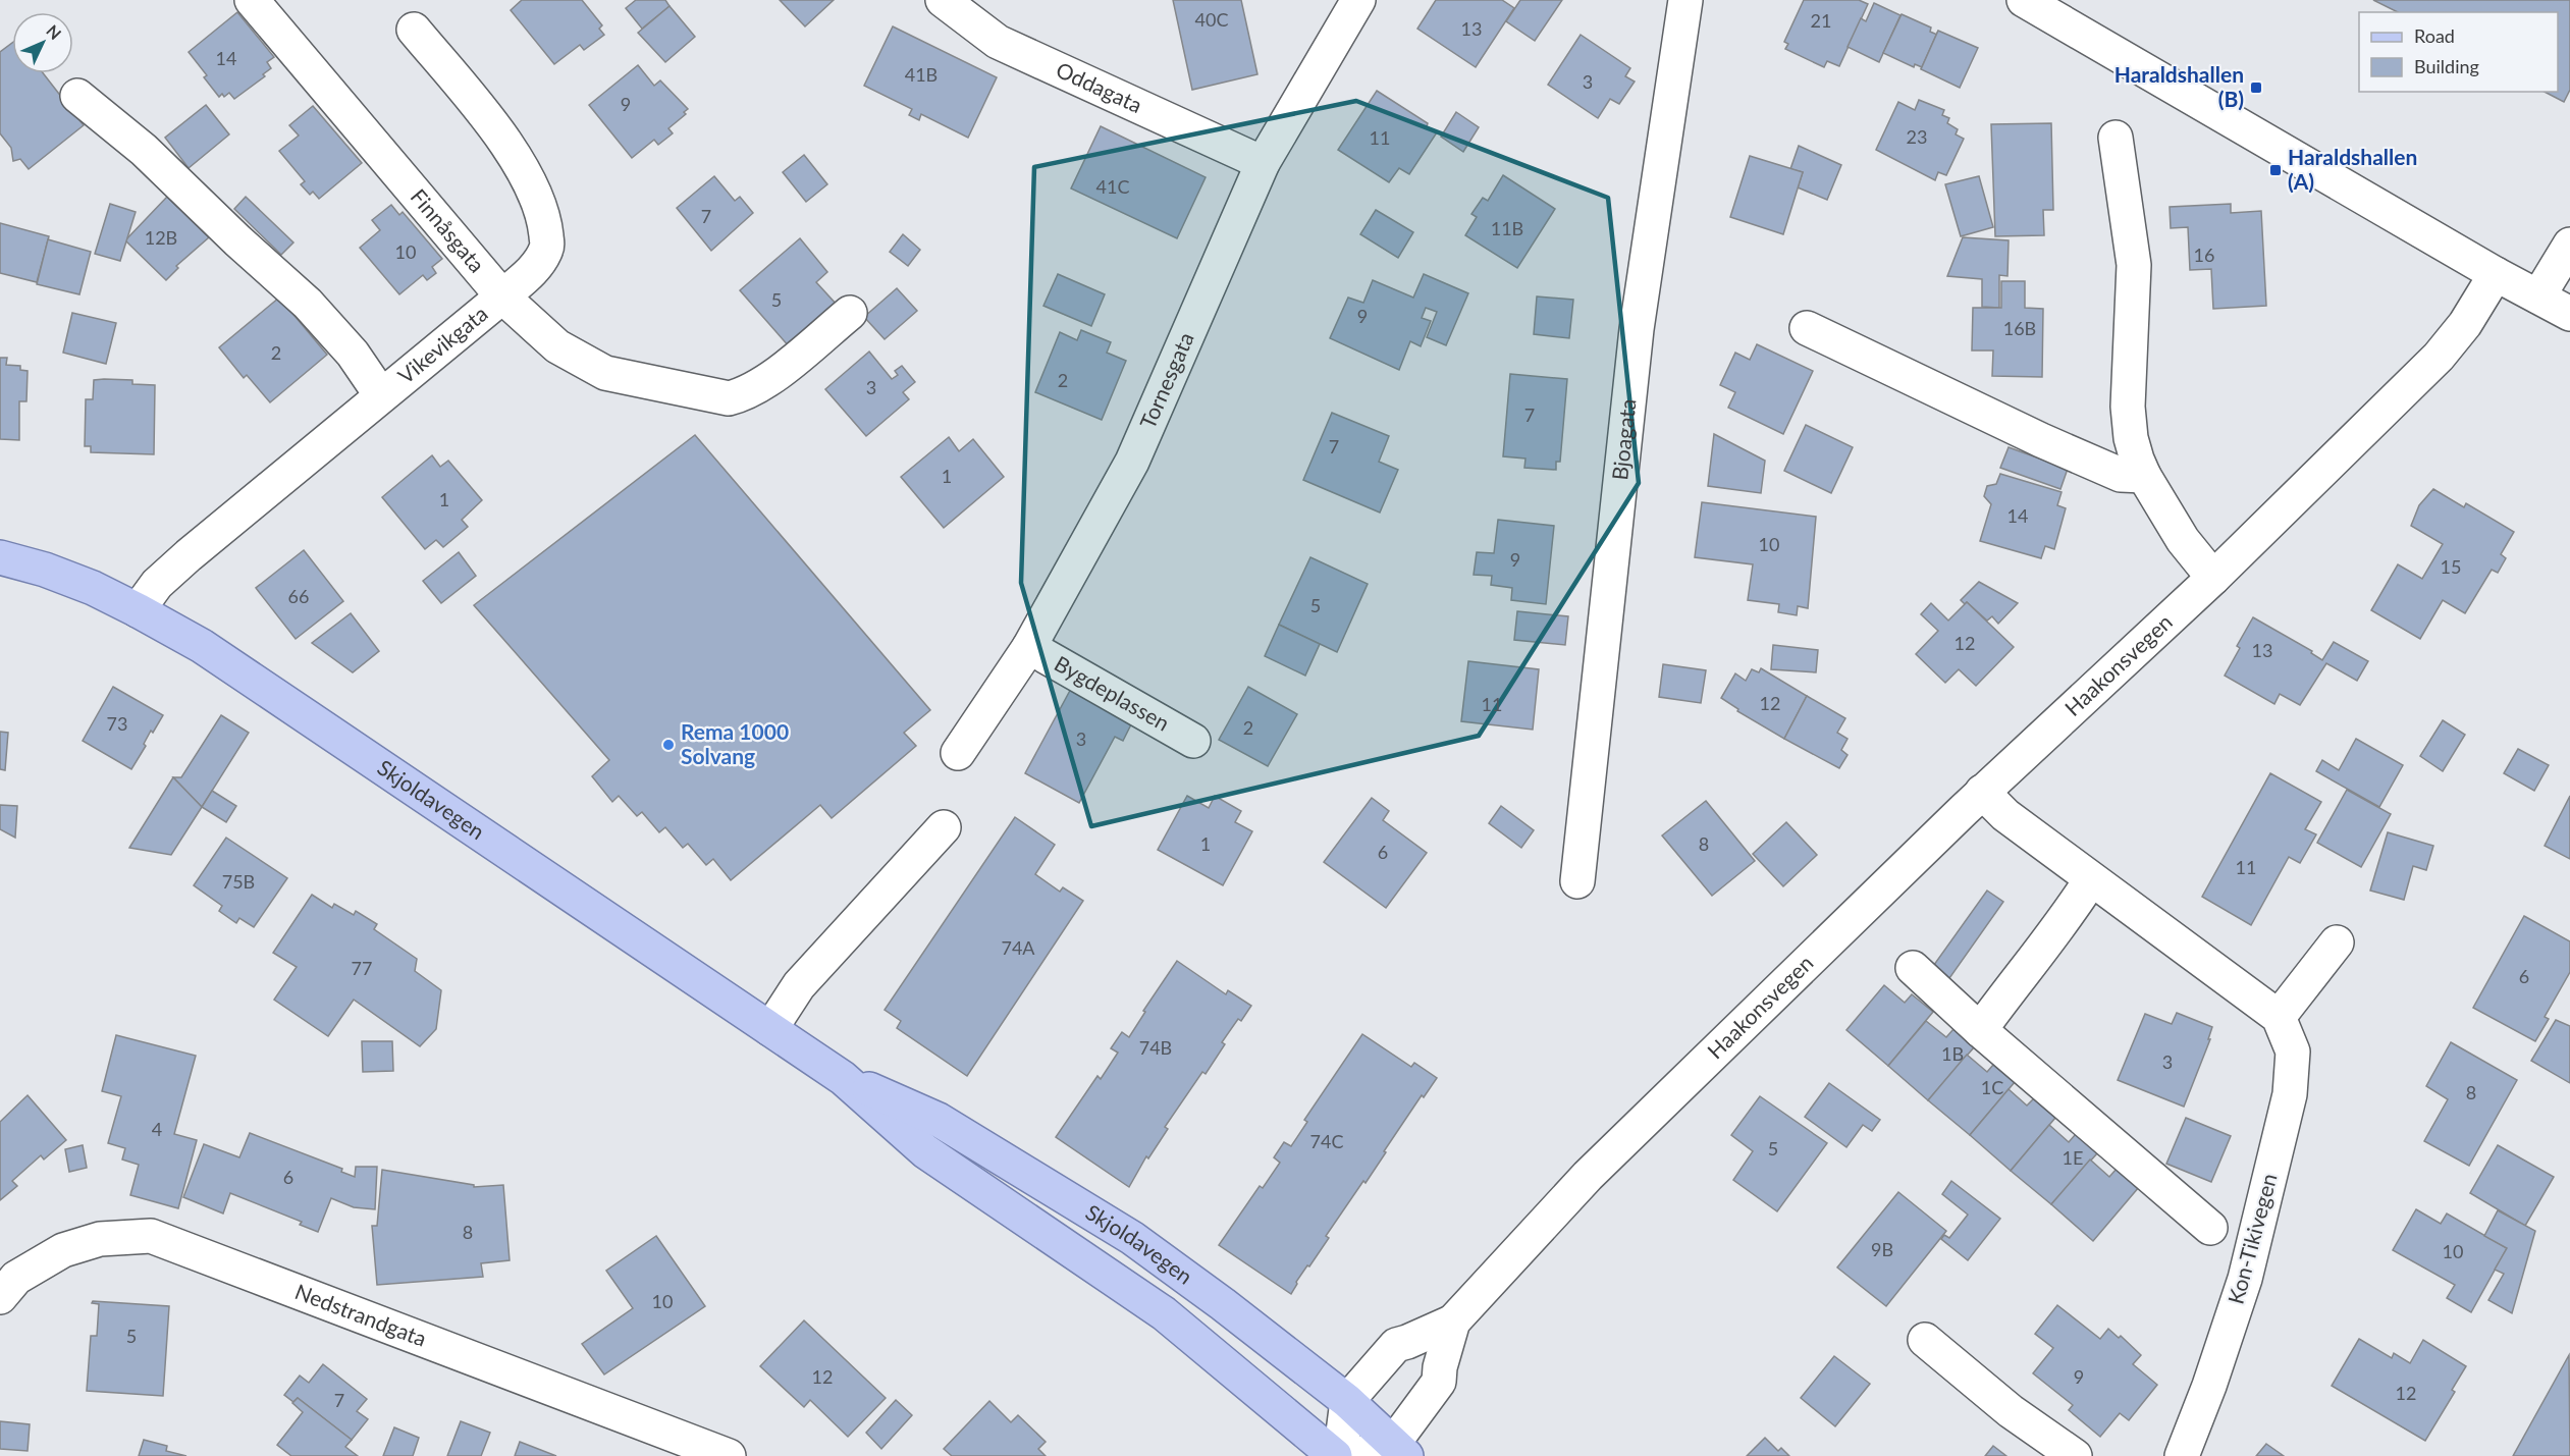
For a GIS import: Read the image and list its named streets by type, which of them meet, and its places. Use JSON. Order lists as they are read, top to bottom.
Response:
{
  "streets": {
    "main road": ["Skjoldavegen"],
    "street": [
      "Oddagata",
      "Finnåsgata",
      "Vikevikgata",
      "Tornesgata",
      "Bjoagata",
      "Haakonsvegen",
      "Bygdeplassen",
      "Kon-Tikivegen",
      "Nedstrandgata"
    ]
  },
  "crossings": [
    ["Oddagata", "Tornesgata"],
    ["Finnåsgata", "Vikevikgata"],
    ["Vikevikgata", "Skjoldavegen"],
    ["Tornesgata", "Bygdeplassen"],
    ["Haakonsvegen", "Skjoldavegen"]
  ],
  "places": {
    "transit": ["Haraldshallen (B)", "Haraldshallen (A)"],
    "other": ["Rema 1000 Solvang"]
  },
  "house_numbers": [
    "40C",
    "21",
    "13",
    "14",
    "41B",
    "3",
    "9",
    "23",
    "11",
    "41C",
    "7",
    "11B",
    "12B",
    "10",
    "16",
    "5",
    "9",
    "16B",
    "2",
    "2",
    "3",
    "7",
    "7",
    "1",
    "1",
    "14",
    "10",
    "9",
    "15",
    "66",
    "5",
    "12",
    "13",
    "12",
    "11",
    "73",
    "2",
    "3",
    "1",
    "8",
    "6",
    "11",
    "75B",
    "74A",
    "77",
    "6",
    "74B",
    "1B",
    "3",
    "1C",
    "8",
    "4",
    "74C",
    "5",
    "1E",
    "6",
    "8",
    "9B",
    "10",
    "10",
    "5",
    "12",
    "9",
    "12",
    "7"
  ],
  "legend": ["Road", "Building"],
  "north": "top right"
}
